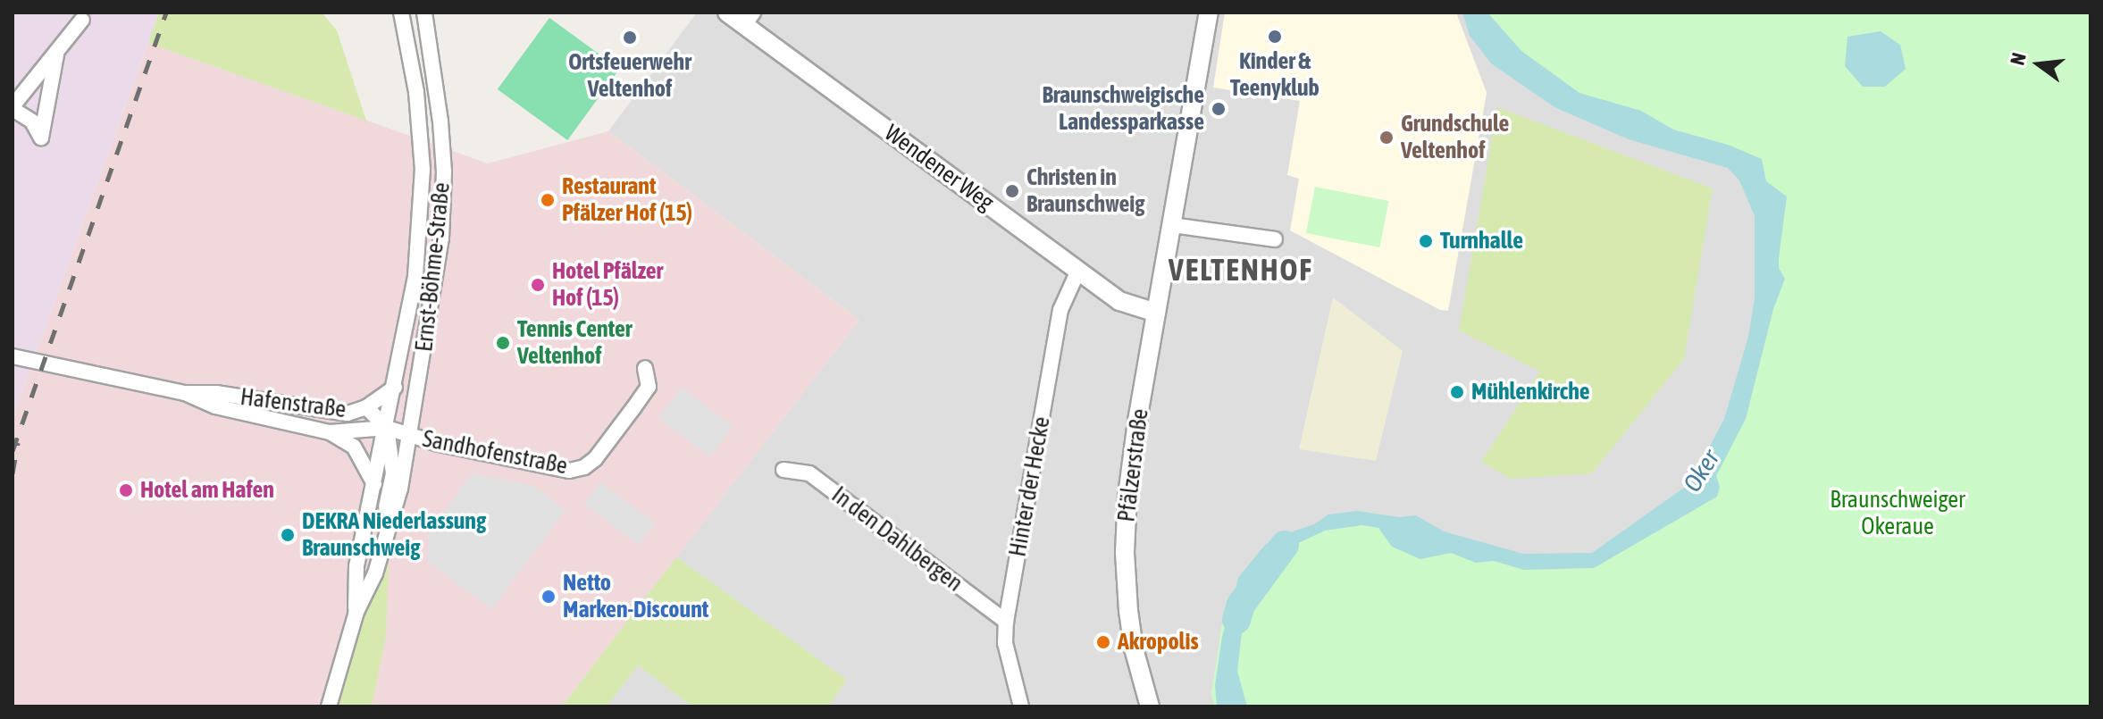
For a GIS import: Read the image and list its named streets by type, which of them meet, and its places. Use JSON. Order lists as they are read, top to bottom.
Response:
{
  "streets": {
    "street": [
      "Wendener Weg",
      "Ernst-Böhme-Straße",
      "Hafenstraße",
      "Sandhofenstraße",
      "Pfälzerstraße",
      "Hinter der Hecke",
      "In den Dahlbergen"
    ]
  },
  "crossings": [
    ["Wendener Weg", "Pfälzerstraße"],
    ["Wendener Weg", "Hinter der Hecke"],
    ["Ernst-Böhme-Straße", "Hafenstraße"],
    ["Ernst-Böhme-Straße", "Sandhofenstraße"],
    ["Hinter der Hecke", "In den Dahlbergen"]
  ],
  "districts": ["VELTENHOF"],
  "water": ["Oker"],
  "parks": ["Braunschweiger Okeraue"],
  "places": [
    "Kinder & Teenyklub",
    "Ortsfeuerwehr Veltenhof",
    "Braunschweigische Landessparkasse",
    "Grundschule Veltenhof",
    "Christen in Braunschweig",
    "Restaurant Pfälzer Hof (15)",
    "Turnhalle",
    "Hotel Pfälzer Hof (15)",
    "Tennis Center Veltenhof",
    "Mühlenkirche",
    "Hotel am Hafen",
    "DEKRA Niederlassung Braunschweig",
    "Netto Marken-Discount",
    "Akropolis"
  ],
  "north": "left"
}
